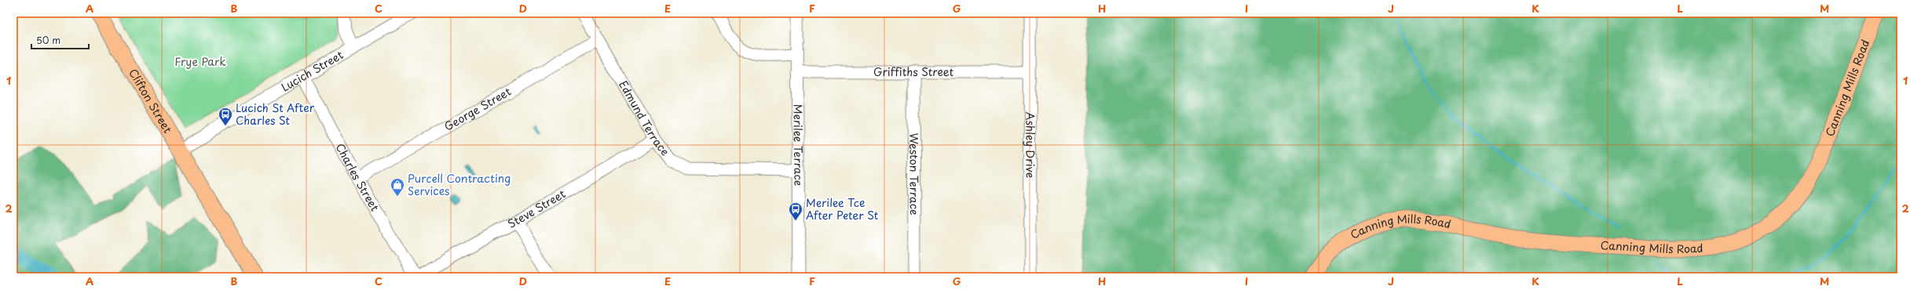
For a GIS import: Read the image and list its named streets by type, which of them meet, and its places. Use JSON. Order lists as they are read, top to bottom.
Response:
{
  "streets": {
    "main road": ["Canning Mills Road", "Clifton Street"],
    "street": [
      "Lucich Street",
      "Griffiths Street",
      "George Street",
      "Edmund Terrace",
      "Merilee Terrace",
      "Ashley Drive",
      "Weston Terrace",
      "Charles Street",
      "Steve Street"
    ]
  },
  "crossings": [
    ["Lucich Street", "Clifton Street"],
    ["Lucich Street", "Charles Street"],
    ["Griffiths Street", "Merilee Terrace"],
    ["Griffiths Street", "Ashley Drive"],
    ["Griffiths Street", "Weston Terrace"],
    ["George Street", "Edmund Terrace"],
    ["George Street", "Charles Street"],
    ["Edmund Terrace", "Merilee Terrace"],
    ["Edmund Terrace", "Steve Street"],
    ["Charles Street", "Steve Street"]
  ],
  "parks": ["Frye Park"],
  "places": {
    "bus stop": ["Lucich St After Charles St", "Merilee Tce After Peter St"],
    "shop": ["Purcell Contracting Services"]
  },
  "scale_bar": "50 m",
  "grid": {
    "columns": [
      "A",
      "B",
      "C",
      "D",
      "E",
      "F",
      "G",
      "H",
      "I",
      "J",
      "K",
      "L",
      "M"
    ],
    "rows": ["1", "2"]
  }
}
